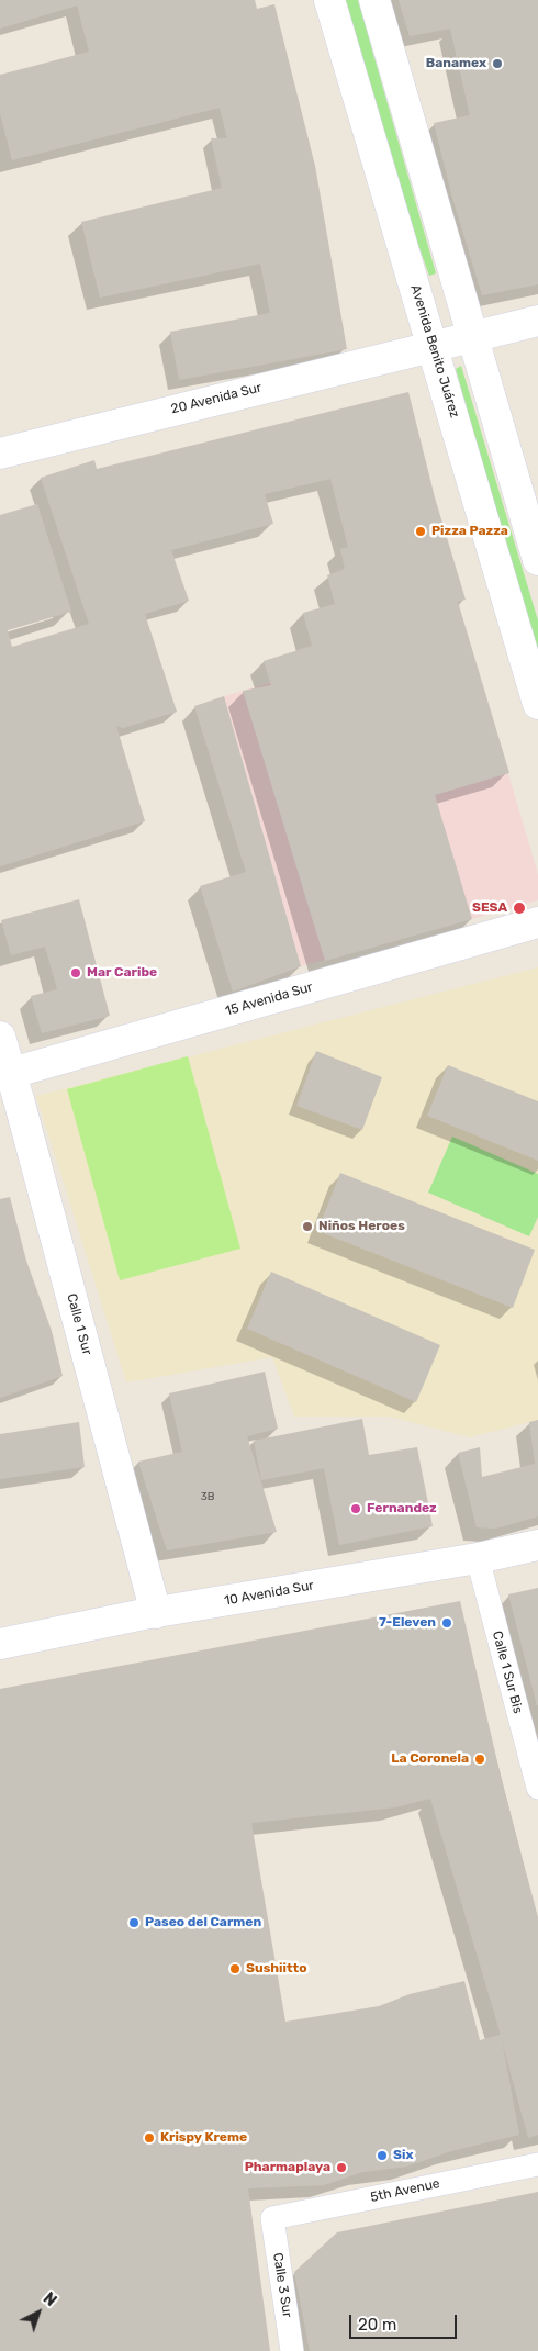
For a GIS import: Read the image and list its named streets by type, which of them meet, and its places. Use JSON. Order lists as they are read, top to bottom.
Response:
{
  "streets": {
    "street": [
      "Avenida Benito Juárez",
      "20 Avenida Sur",
      "15 Avenida Sur",
      "Calle 1 Sur",
      "10 Avenida Sur",
      "Calle 1 Sur Bis",
      "5th Avenue",
      "Calle 3 Sur"
    ]
  },
  "crossings": [
    ["Avenida Benito Juárez", "20 Avenida Sur"],
    ["15 Avenida Sur", "Calle 1 Sur"],
    ["Calle 1 Sur", "10 Avenida Sur"],
    ["10 Avenida Sur", "Calle 1 Sur Bis"],
    ["5th Avenue", "Calle 3 Sur"]
  ],
  "places": [
    "Banamex",
    "Pizza Pazza",
    "SESA",
    "Mar Caribe",
    "Niños Heroes",
    "Fernandez",
    "7-Eleven",
    "La Coronela",
    "Paseo del Carmen",
    "Sushiitto",
    "Krispy Kreme",
    "Six",
    "Pharmaplaya"
  ],
  "house_numbers": ["3B"],
  "scale_bar": "20 m",
  "north": "top right"
}
